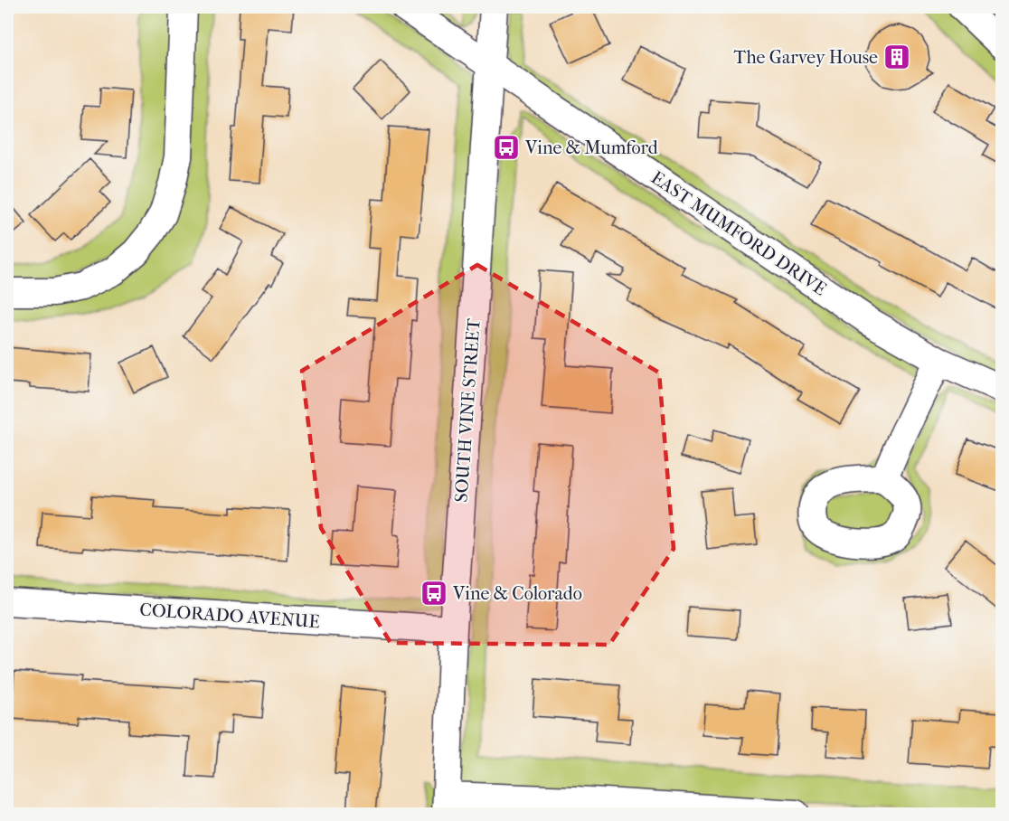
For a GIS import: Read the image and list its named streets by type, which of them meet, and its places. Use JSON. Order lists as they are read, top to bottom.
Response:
{
  "streets": {
    "street": ["EAST MUMFORD DRIVE", "SOUTH VINE STREET", "COLORADO AVENUE"]
  },
  "crossings": [
    ["EAST MUMFORD DRIVE", "SOUTH VINE STREET"],
    ["SOUTH VINE STREET", "COLORADO AVENUE"]
  ],
  "places": {
    "building": ["The Garvey House"],
    "bus stop": ["Vine & Mumford", "Vine & Colorado"]
  }
}
